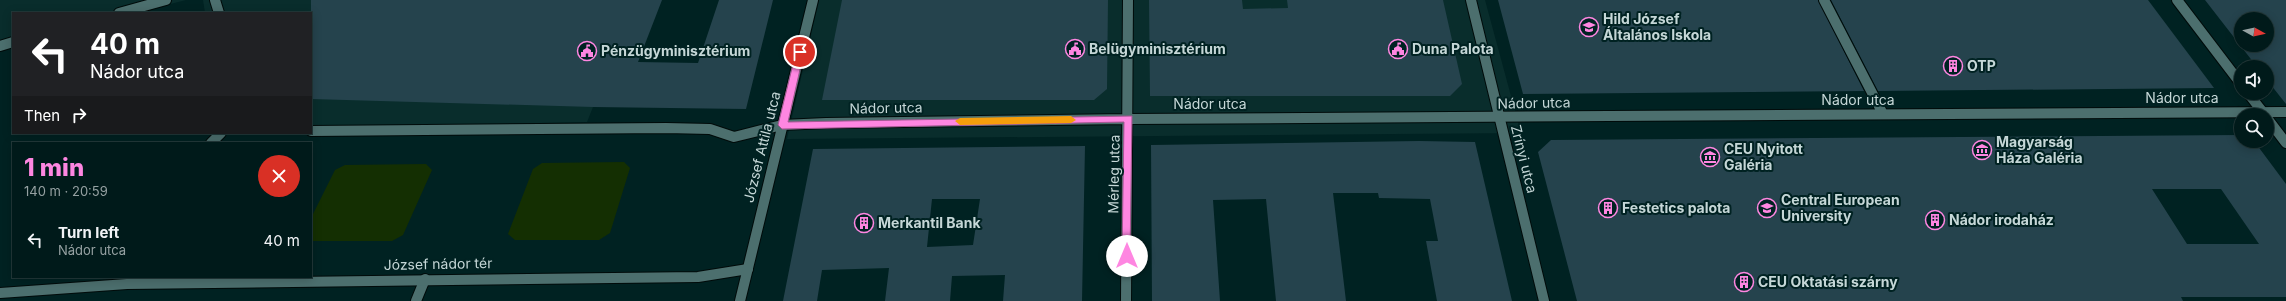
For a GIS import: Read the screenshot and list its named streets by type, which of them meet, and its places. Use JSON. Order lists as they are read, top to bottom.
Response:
{
  "streets": {
    "street": [
      "Nádor utca",
      "József Attila utca",
      "Zrínyi utca",
      "Mérleg utca",
      "József nádor tér"
    ]
  },
  "crossings": [
    ["Nádor utca", "József Attila utca"],
    ["Nádor utca", "Zrínyi utca"],
    ["Nádor utca", "Mérleg utca"],
    ["József Attila utca", "József nádor tér"]
  ],
  "places": {
    "school or university": ["Hild József Általános Iskola", "Central European University"],
    "public building": ["Belügyminisztérium", "Duna Palota", "Pénzügyminisztérium"],
    "building": [
      "OTP",
      "Festetics palota",
      "Nádor irodaház",
      "Merkantil Bank",
      "CEU Oktatási szárny"
    ],
    "museum": ["Magyarság Háza Galéria", "CEU Nyitott Galéria"]
  },
  "north": "right",
  "page": {
    "turn": ["40 m", "Nádor utca"],
    "then": "Then",
    "heading": ["1 min", "140 m · 20:59"],
    "list": [
      {
        "name": "Turn left",
        "note": "Nádor utca",
        "value": "40 m"
      }
    ]
  }
}
